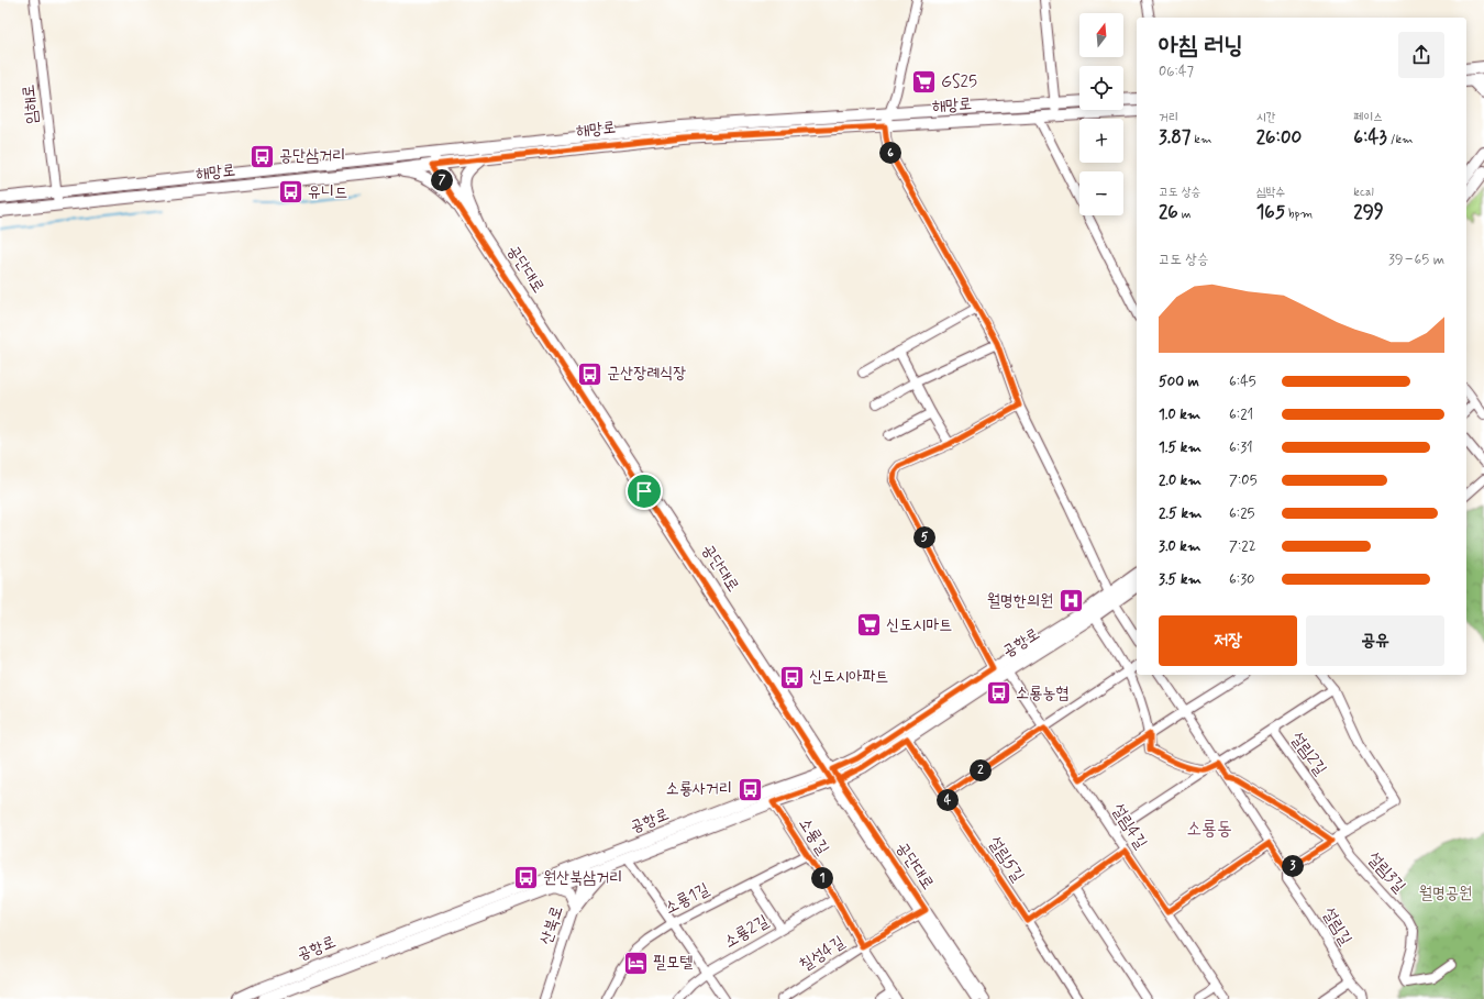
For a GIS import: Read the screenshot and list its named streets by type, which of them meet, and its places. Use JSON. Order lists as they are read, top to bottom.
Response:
{
  "streets": {
    "main road": ["해망로", "공항로"],
    "street": [
      "임해로",
      "공단대로",
      "설림2길",
      "설림4길",
      "소룡길",
      "설림5길",
      "설림3길",
      "소룡1길",
      "산북로",
      "설림길",
      "소룡2길",
      "칠성4길"
    ]
  },
  "crossings": [
    ["임해로", "해망로"],
    ["해망로", "공단대로"],
    ["공단대로", "공항로"],
    ["공단대로", "칠성4길"],
    ["공항로", "설림4길"],
    ["공항로", "소룡길"],
    ["공항로", "설림5길"],
    ["공항로", "산북로"],
    ["소룡길", "소룡1길"],
    ["소룡길", "소룡2길"],
    ["소룡길", "칠성4길"],
    ["설림3길", "설림길"]
  ],
  "districts": ["소룡동"],
  "parks": ["월명공원"],
  "places": {
    "supermarket": ["GS25", "신도시마트"],
    "bus stop": [
      "공단삼거리",
      "유니드",
      "군산장례식장",
      "신도시아파트",
      "소룡농협",
      "소룡사거리",
      "원산북삼거리"
    ],
    "hospital": ["월명한의원"],
    "hotel": ["필모텔"]
  },
  "north": "top",
  "page": {
    "map_buttons": ["+", "−"],
    "heading": ["아침 러닝", "06:47"],
    "stats": [
      ["거리", "3.87 km"],
      ["시간", "26:00"],
      ["페이스", "6:43 /km"],
      ["고도 상승", "26 m"],
      ["심박수", "165 bpm"],
      ["kcal", "299"]
    ],
    "pins": [
      "6",
      "7",
      "5",
      "2",
      "4",
      "3",
      "1"
    ],
    "chart": ["고도 상승", "39–65 m"],
    "list": [
      {
        "name": "500 m",
        "note": "6:45"
      },
      {
        "name": "1.0 km",
        "note": "6:21"
      },
      {
        "name": "1.5 km",
        "note": "6:31"
      },
      {
        "name": "2.0 km",
        "note": "7:05"
      },
      {
        "name": "2.5 km",
        "note": "6:25"
      },
      {
        "name": "3.0 km",
        "note": "7:22"
      },
      {
        "name": "3.5 km",
        "note": "6:30"
      }
    ],
    "buttons": ["저장", "공유"]
  }
}
